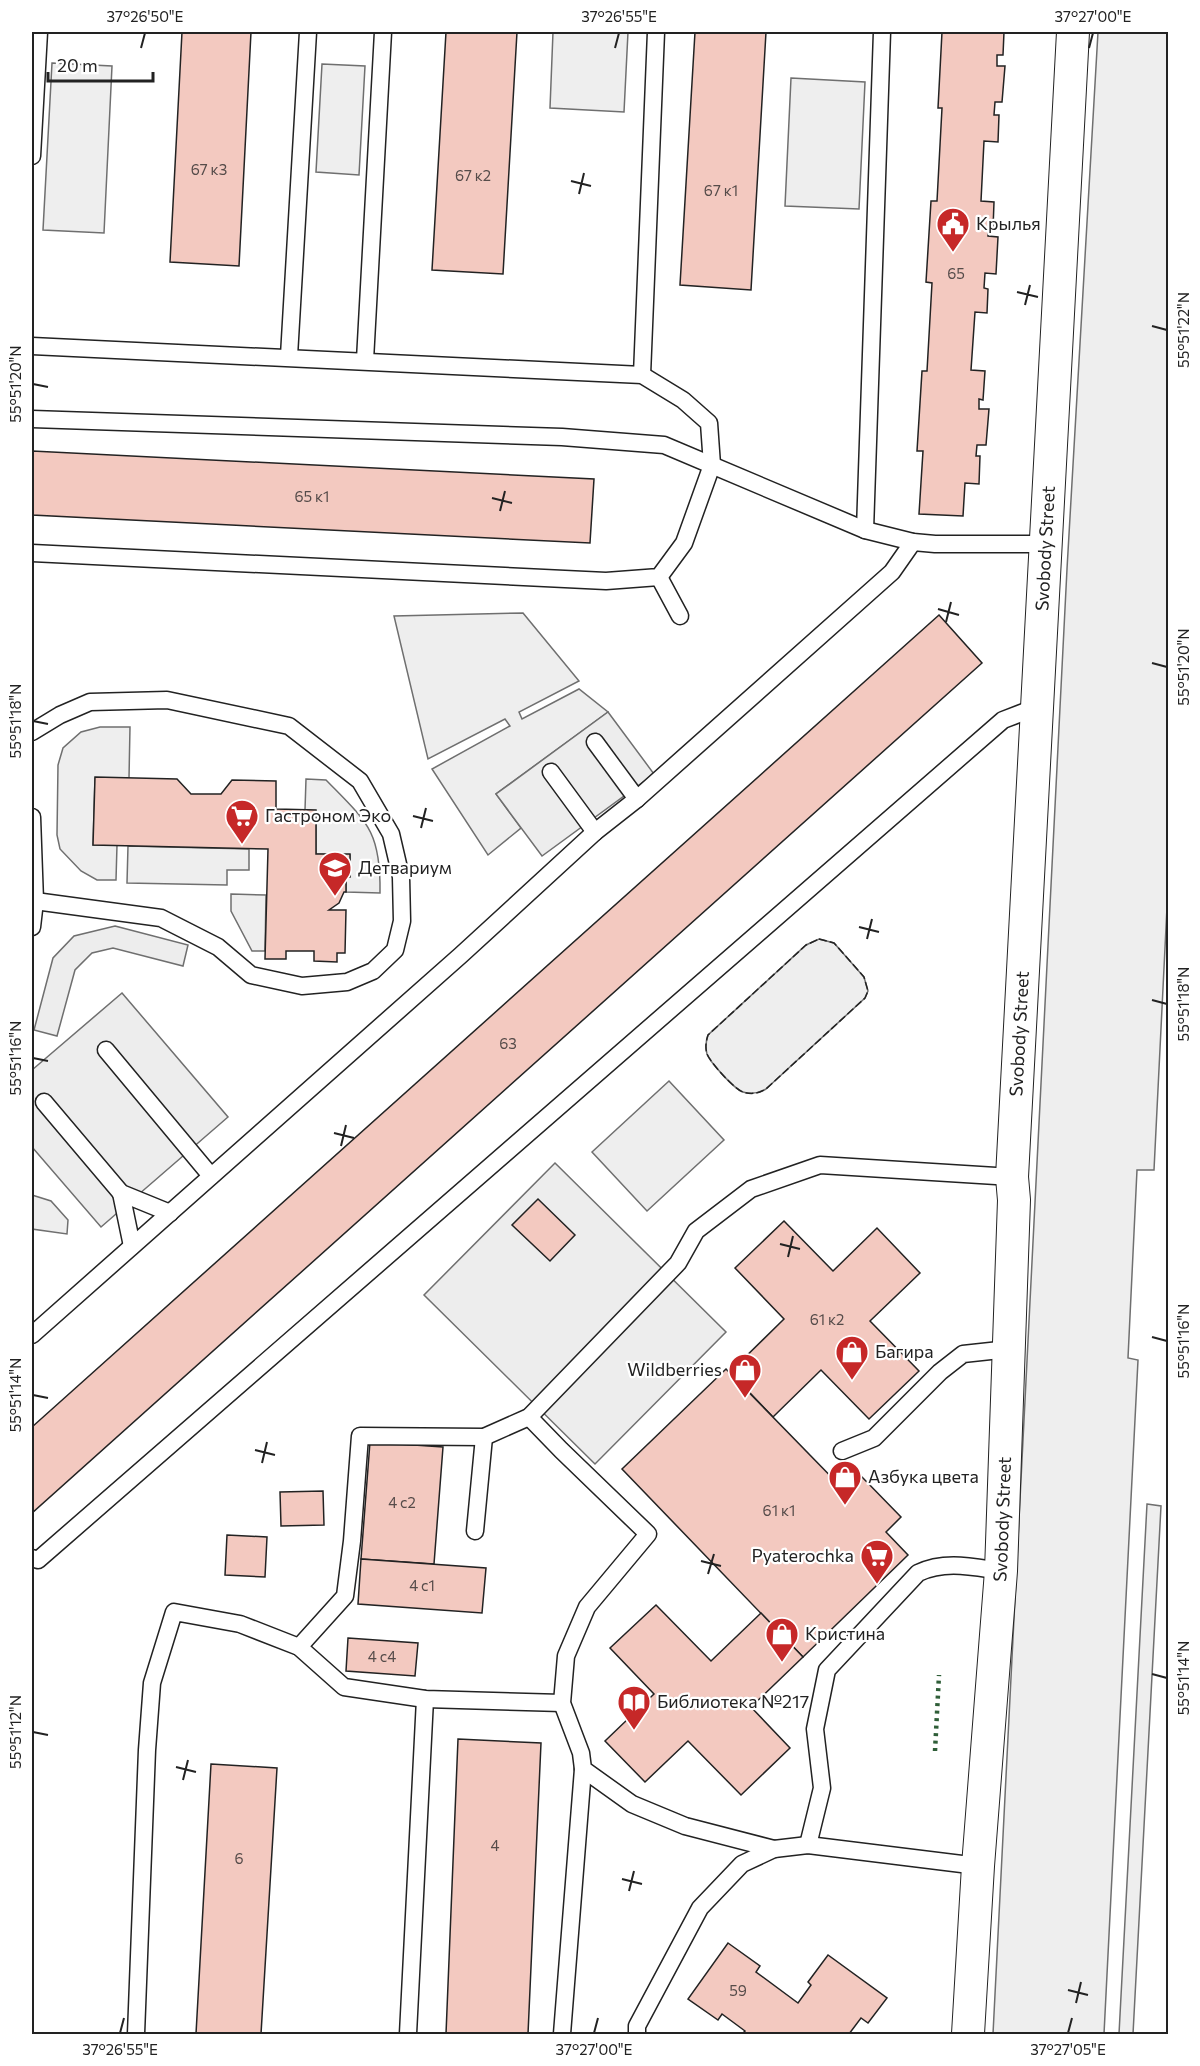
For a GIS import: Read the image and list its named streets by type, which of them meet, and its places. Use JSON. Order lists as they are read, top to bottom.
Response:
{
  "streets": {
    "street": ["Svobody Street"]
  },
  "places": {
    "public building": ["Крылья"],
    "supermarket": ["Гастроном Эко", "Pyaterochka"],
    "school or university": ["Детвариум"],
    "shop": [
      "Багира",
      "Wildberries",
      "Азбука цвета",
      "Кристина"
    ],
    "library": ["Библиотека №217"]
  },
  "house_numbers": [
    "67 к3",
    "67 к2",
    "67 к1",
    "65",
    "65 к1",
    "63",
    "61 к2",
    "4 с2",
    "61 к1",
    "4 с1",
    "4 с4",
    "4",
    "6",
    "59"
  ],
  "scale_bar": "20 m",
  "coordinates": [
    "37°26'50\"E",
    "37°26'55\"E",
    "37°27'00\"E",
    "55°51'22\"N",
    "55°51'20\"N",
    "55°51'18\"N",
    "55°51'16\"N",
    "55°51'14\"N",
    "55°51'12\"N",
    "37°27'05\"E"
  ]
}
